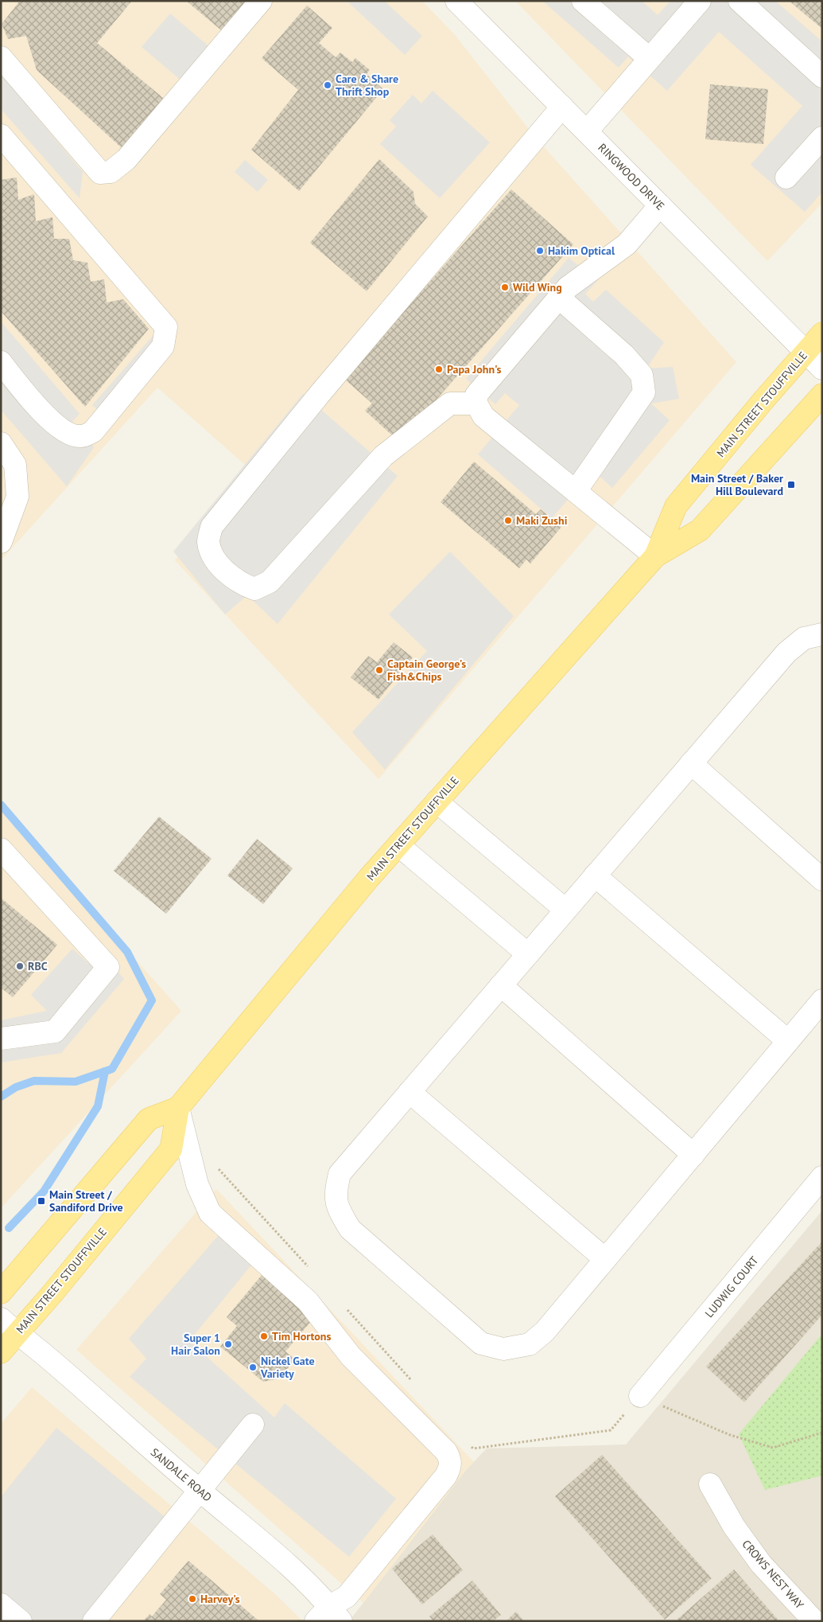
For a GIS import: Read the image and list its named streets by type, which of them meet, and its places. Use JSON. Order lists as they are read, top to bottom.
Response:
{
  "streets": {
    "main road": ["MAIN STREET STOUFFVILLE"],
    "street": [
      "RINGWOOD DRIVE",
      "LUDWIG COURT",
      "SANDALE ROAD",
      "CROWS NEST WAY"
    ]
  },
  "crossings": [
    ["RINGWOOD DRIVE", "MAIN STREET STOUFFVILLE"],
    ["MAIN STREET STOUFFVILLE", "SANDALE ROAD"]
  ],
  "places": {
    "other": [
      "Care & Share Thrift Shop",
      "Hakim Optical",
      "Wild Wing",
      "Papa John's",
      "Maki Zushi",
      "Captain George's Fish&Chips",
      "RBC",
      "Tim Hortons",
      "Super 1 Hair Salon",
      "Nickel Gate Variety",
      "Harvey's"
    ],
    "transit": ["Main Street / Baker Hill Boulevard", "Main Street / Sandiford Drive"]
  }
}
